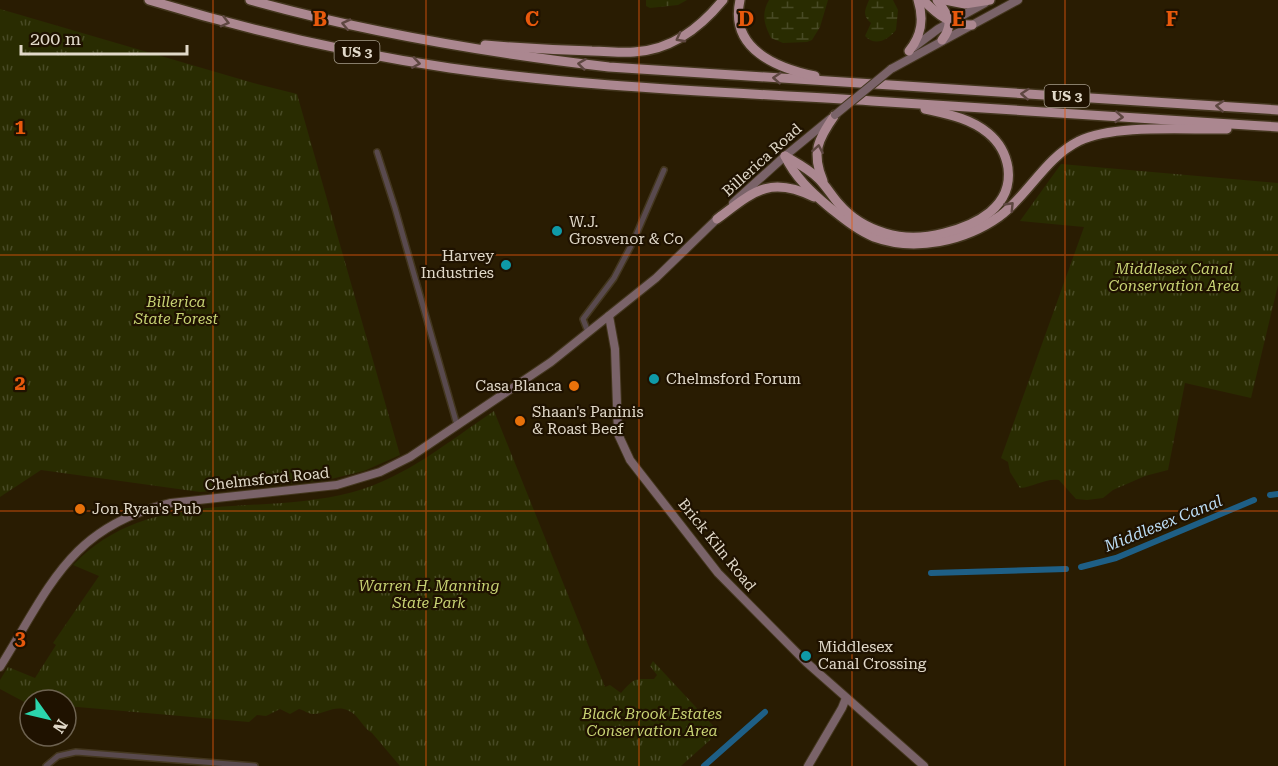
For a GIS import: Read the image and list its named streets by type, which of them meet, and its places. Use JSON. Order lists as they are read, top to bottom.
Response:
{
  "streets": {
    "highway": ["US 3"],
    "main road": ["Billerica Road", "Chelmsford Road", "Brick Kiln Road"]
  },
  "crossings": [
    ["Billerica Road", "Chelmsford Road"],
    ["Chelmsford Road", "Brick Kiln Road"]
  ],
  "water": ["Middlesex Canal"],
  "parks": [
    "Middlesex Canal Conservation Area",
    "Billerica State Forest",
    "Warren H. Manning State Park",
    "Black Brook Estates Conservation Area"
  ],
  "places": [
    "W.J. Grosvenor & Co",
    "Harvey Industries",
    "Chelmsford Forum",
    "Casa Blanca",
    "Shaan's Paninis & Roast Beef",
    "Jon Ryan's Pub",
    "Middlesex Canal Crossing"
  ],
  "scale_bar": "200 m",
  "north": "bottom right",
  "grid": {
    "columns": [
      "B",
      "C",
      "D",
      "E",
      "F"
    ],
    "rows": ["1", "2", "3"]
  }
}
